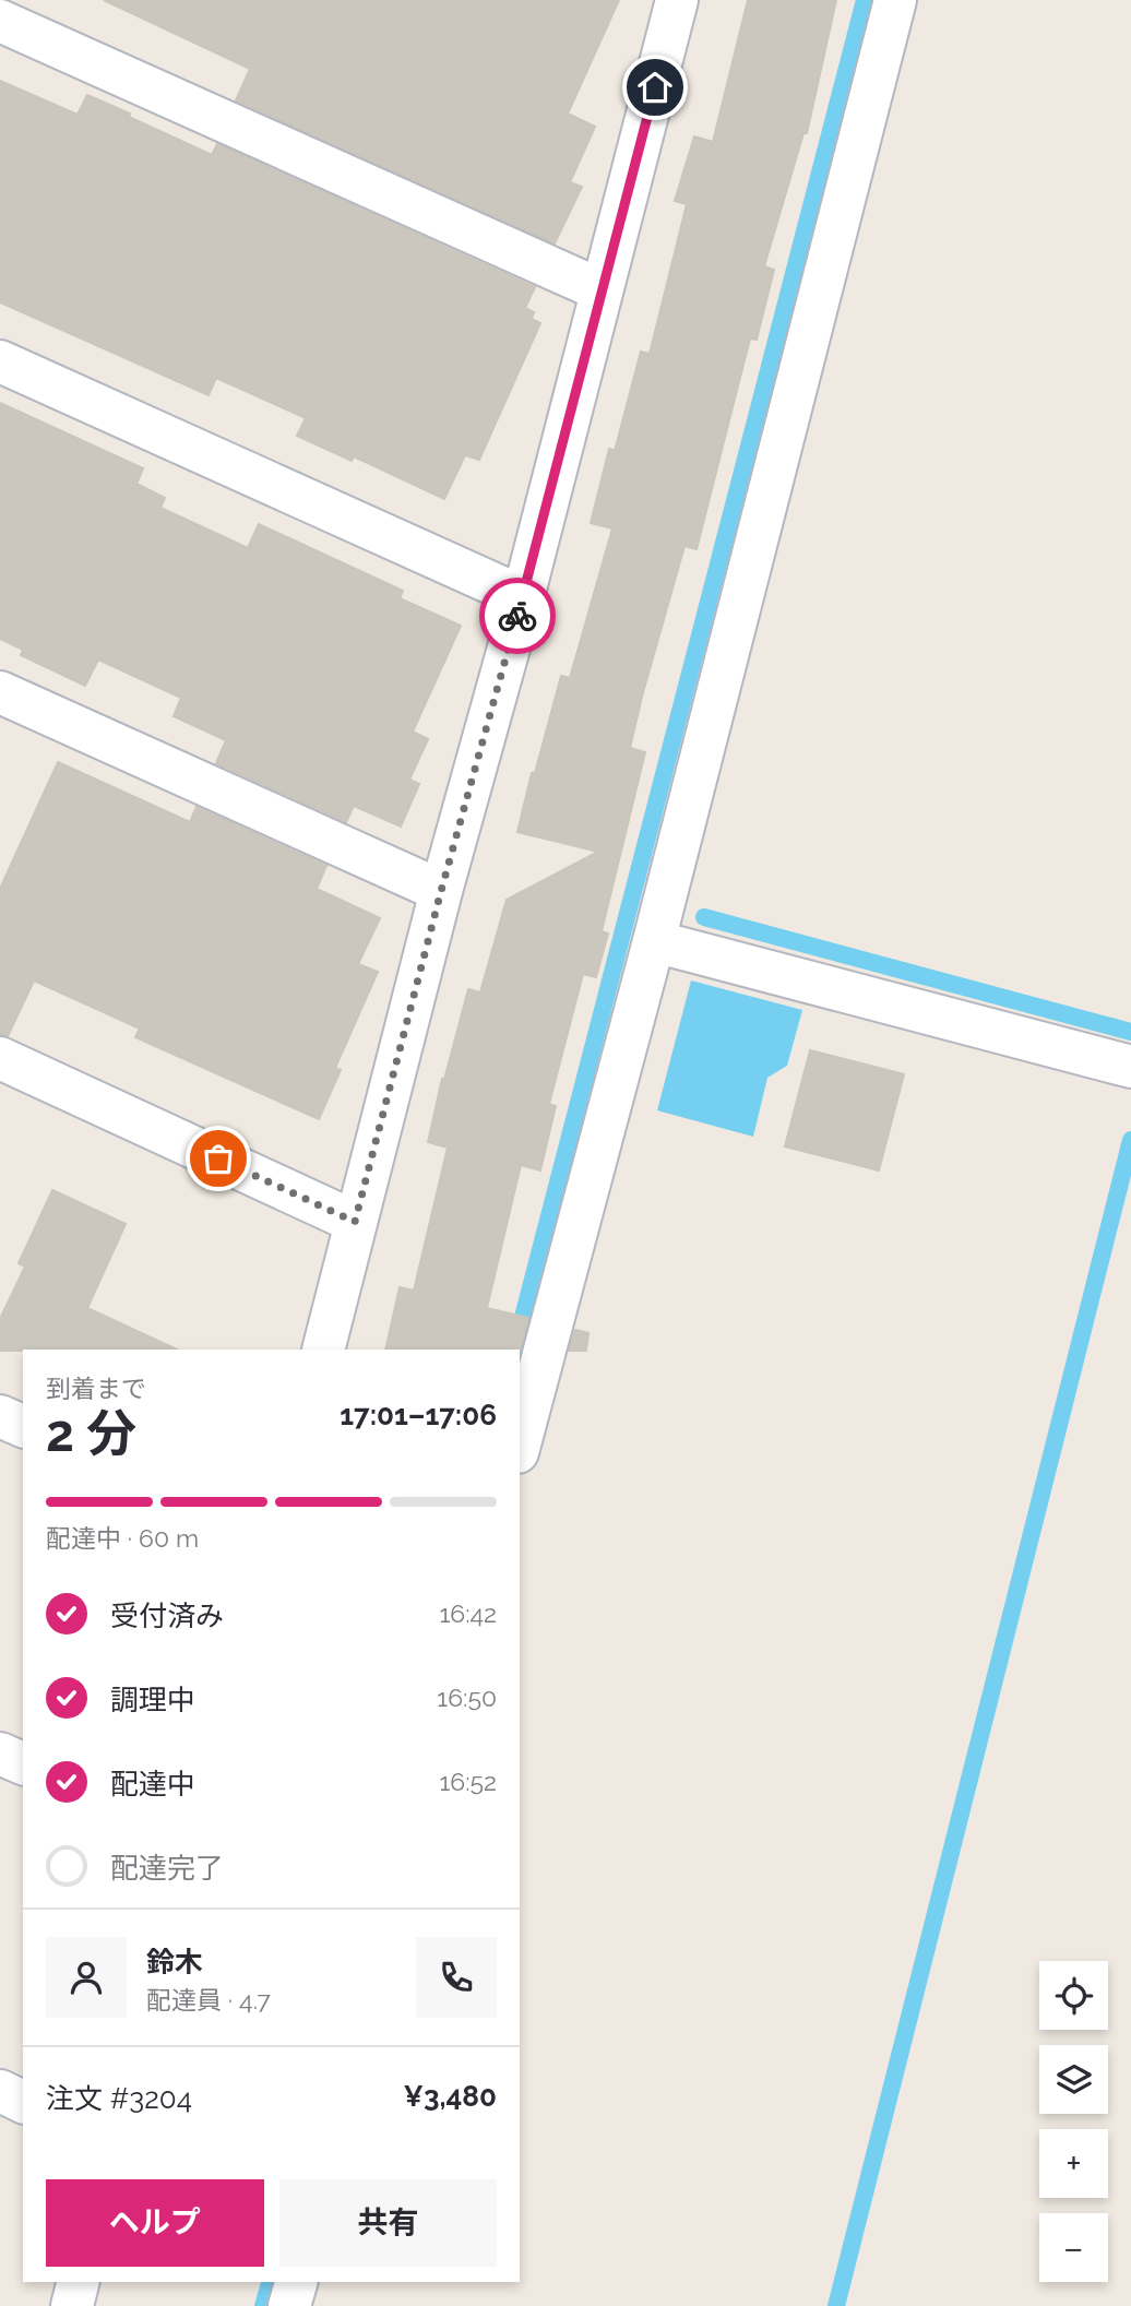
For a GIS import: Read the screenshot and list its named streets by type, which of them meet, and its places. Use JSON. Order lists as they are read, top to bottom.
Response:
{
  "page": {
    "heading": ["2 分", "到着まで", "17:01–17:06"],
    "panel": [
      "鈴木",
      "配達員 · 4.7",
      "注文 #3204",
      "¥3,480"
    ],
    "bar": "配達中 · 60 m",
    "list": [
      ["受付済み", "16:42"],
      ["調理中", "16:50"],
      ["配達中", "16:52"],
      "配達完了"
    ],
    "map_buttons": ["+", "−"],
    "buttons": ["ヘルプ", "共有"]
  }
}
